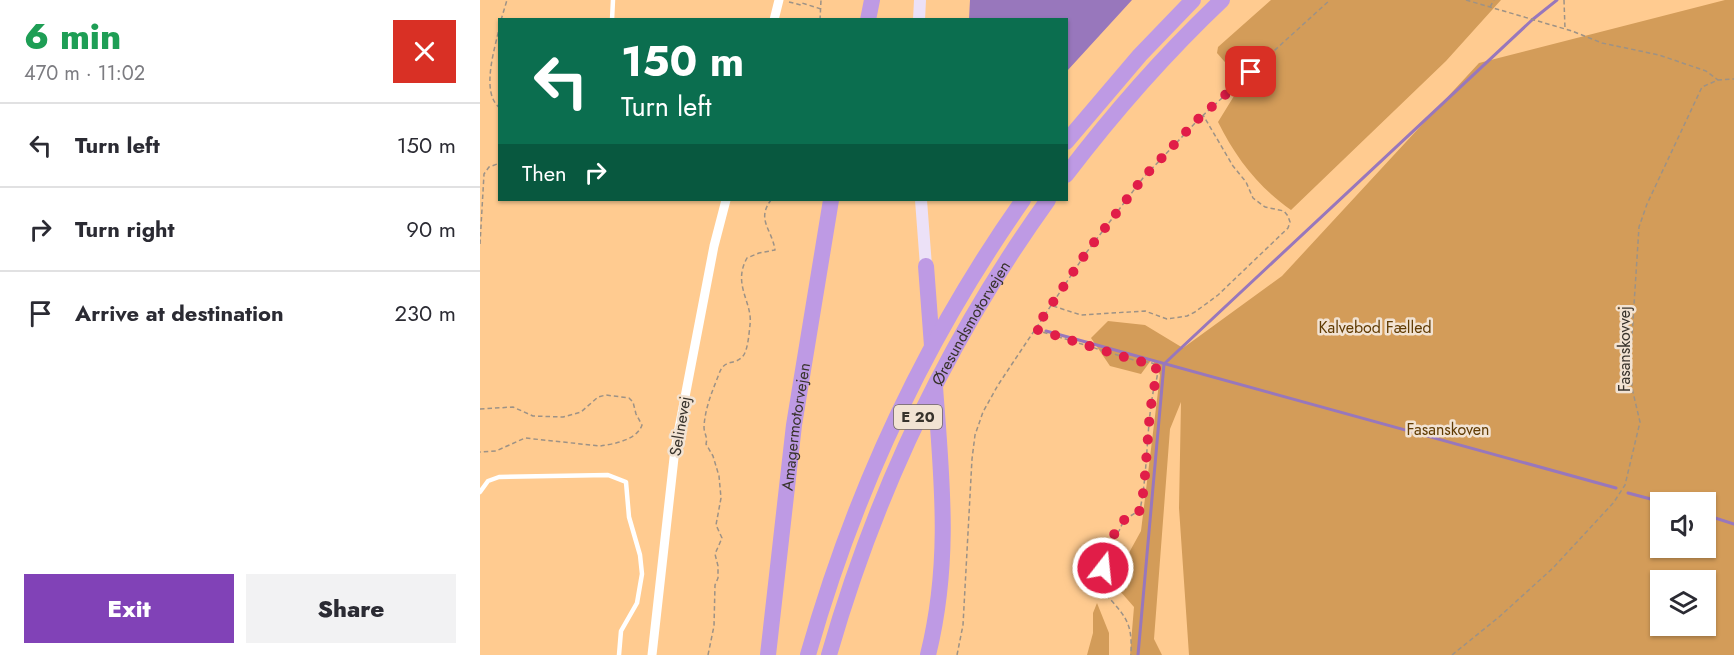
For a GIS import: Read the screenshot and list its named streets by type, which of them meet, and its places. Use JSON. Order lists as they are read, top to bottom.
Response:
{
  "streets": {
    "highway": ["Øresundsmotorvejen", "E 20", "Amagermotorvejen"],
    "street": ["Selinevej"],
    "path": ["Fasanskovvej"]
  },
  "parks": ["Kalvebod Fælled", "Fasanskoven"],
  "page": {
    "heading": ["6 min", "470 m · 11:02"],
    "turn": ["150 m", "Turn left"],
    "list": [
      {
        "name": "Turn left",
        "value": "150 m"
      },
      {
        "name": "Turn right",
        "value": "90 m"
      },
      {
        "name": "Arrive at destination",
        "value": "230 m"
      }
    ],
    "then": "Then",
    "buttons": ["Exit", "Share"]
  }
}
